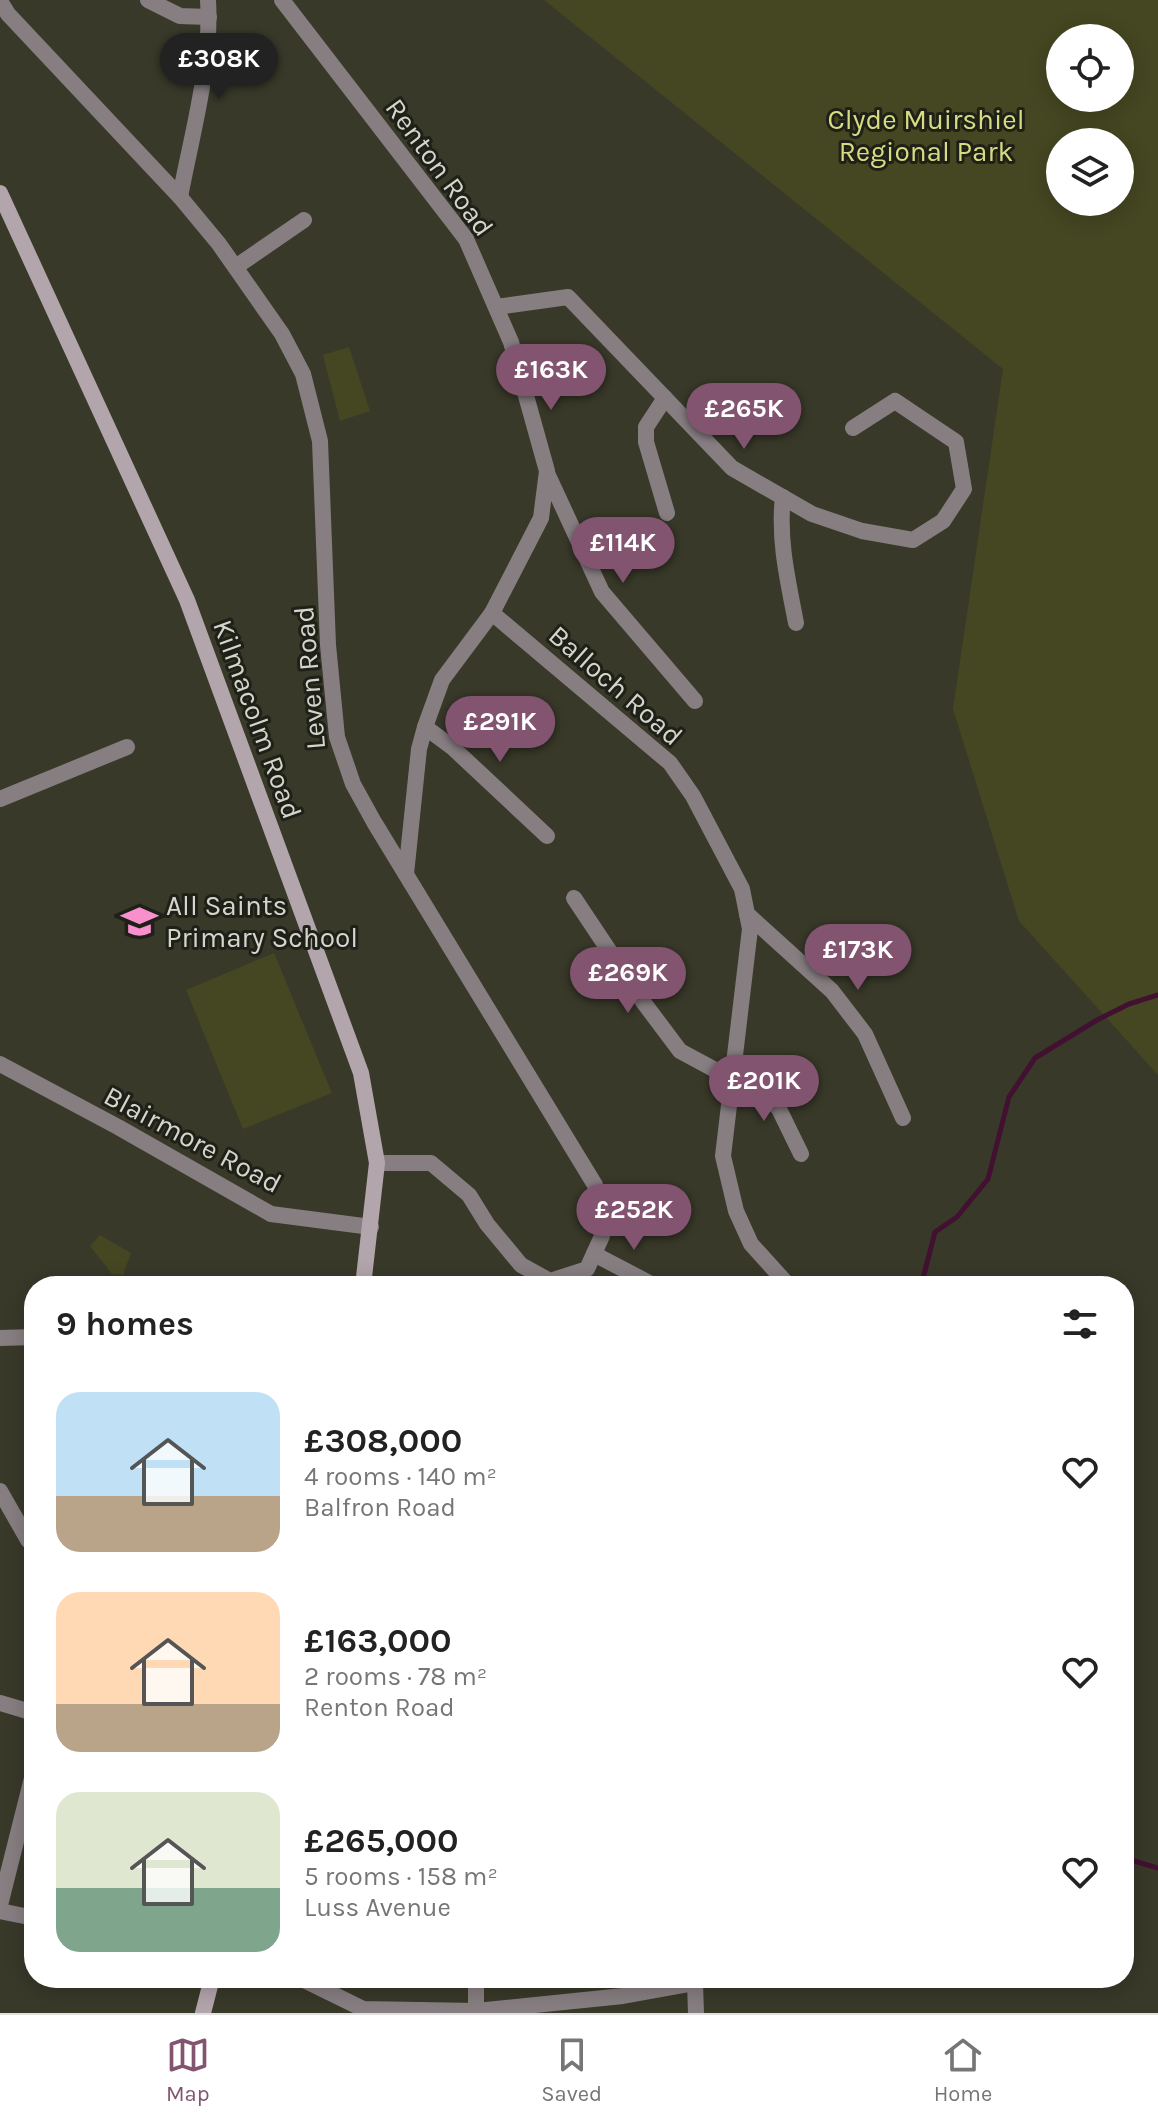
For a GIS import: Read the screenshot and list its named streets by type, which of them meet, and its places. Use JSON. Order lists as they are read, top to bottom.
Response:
{
  "streets": {
    "main road": ["Kilmacolm Road"],
    "street": [
      "Renton Road",
      "Leven Road",
      "Balloch Road",
      "Blairmore Road"
    ]
  },
  "crossings": [
    ["Renton Road", "Leven Road"],
    ["Renton Road", "Balloch Road"],
    ["Kilmacolm Road", "Blairmore Road"]
  ],
  "parks": ["Clyde Muirshiel Regional Park"],
  "places": {
    "school or university": ["All Saints Primary School"]
  },
  "page": {
    "price": [
      "£308K",
      "£163K",
      "£265K",
      "£114K",
      "£291K",
      "£173K",
      "£269K",
      "£201K",
      "£252K"
    ],
    "heading": "9 homes",
    "list": [
      {
        "name": "£308,000",
        "note": "4 rooms · 140 m² · Balfron Road"
      },
      {
        "name": "£163,000",
        "note": "2 rooms · 78 m² · Renton Road"
      },
      {
        "name": "£265,000",
        "note": "5 rooms · 158 m² · Luss Avenue"
      }
    ],
    "tabs": ["Map", "Saved", "Home"]
  }
}
